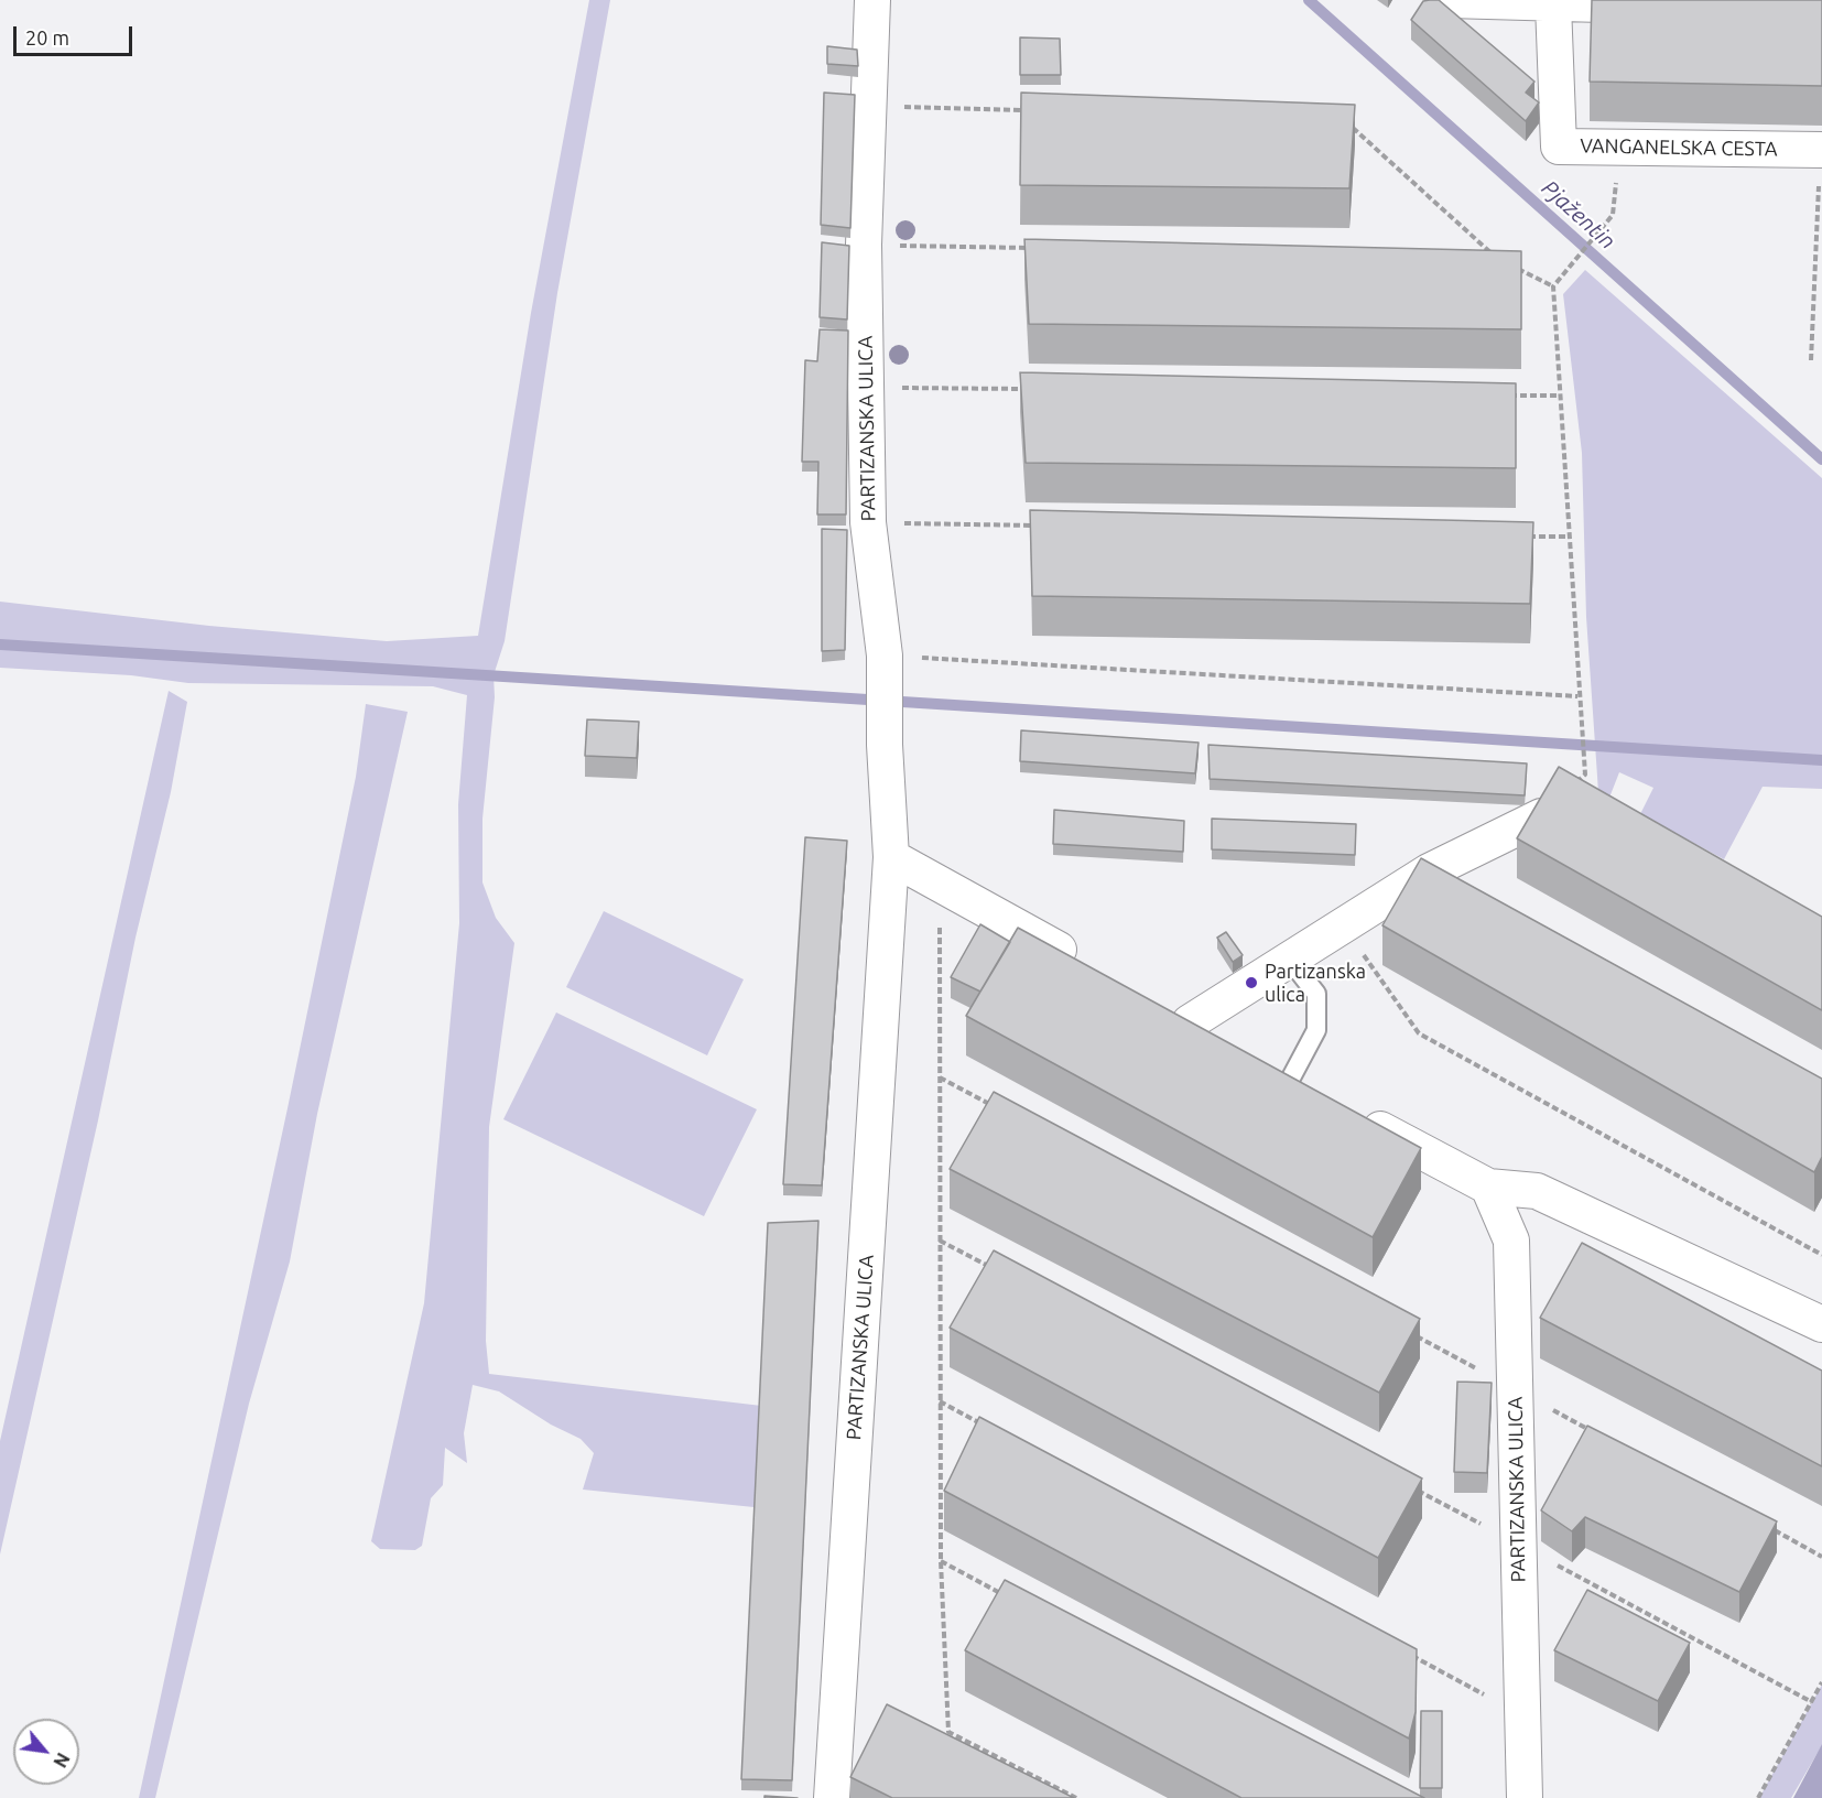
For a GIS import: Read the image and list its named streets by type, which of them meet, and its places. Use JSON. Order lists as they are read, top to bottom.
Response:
{
  "streets": {
    "street": ["VANGANELSKA CESTA", "PARTIZANSKA ULICA"]
  },
  "water": ["Pjažentin"],
  "places": ["Partizanska ulica"],
  "scale_bar": "20 m",
  "north": "bottom right"
}
